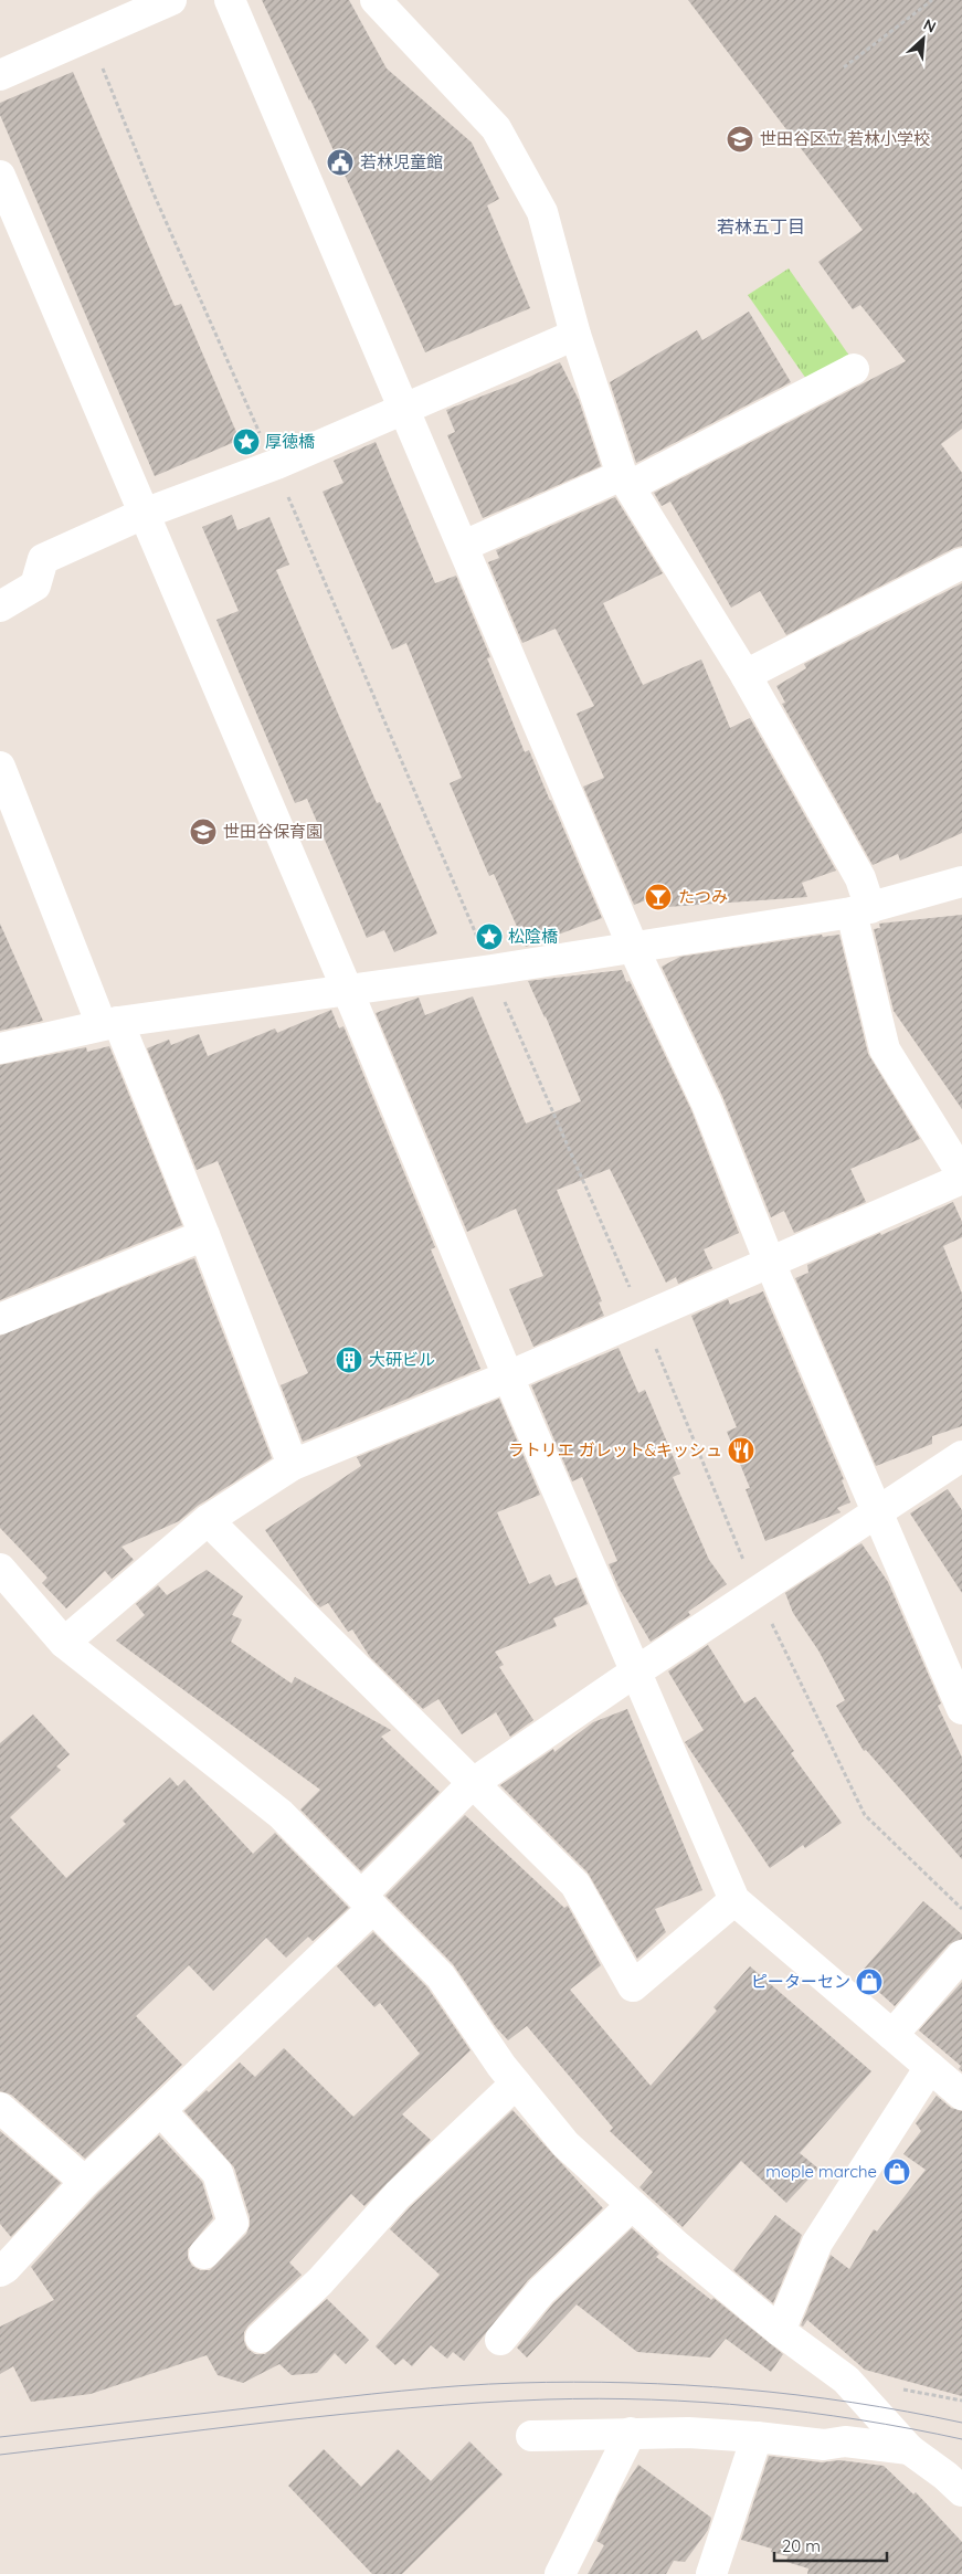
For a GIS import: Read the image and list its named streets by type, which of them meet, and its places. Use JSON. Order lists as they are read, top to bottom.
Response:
{
  "districts": ["若林五丁目"],
  "places": {
    "school or university": ["世田谷区立 若林小学校", "世田谷保育園"],
    "public building": ["若林児童館"],
    "place": ["厚徳橋", "松陰橋"],
    "bar": ["たつみ"],
    "building": ["大研ビル"],
    "restaurant": ["ラトリエ ガレット&キッシュ"],
    "shop": ["ピーターセン", "mople marche"]
  },
  "scale_bar": "20 m",
  "north": "top right"
}
